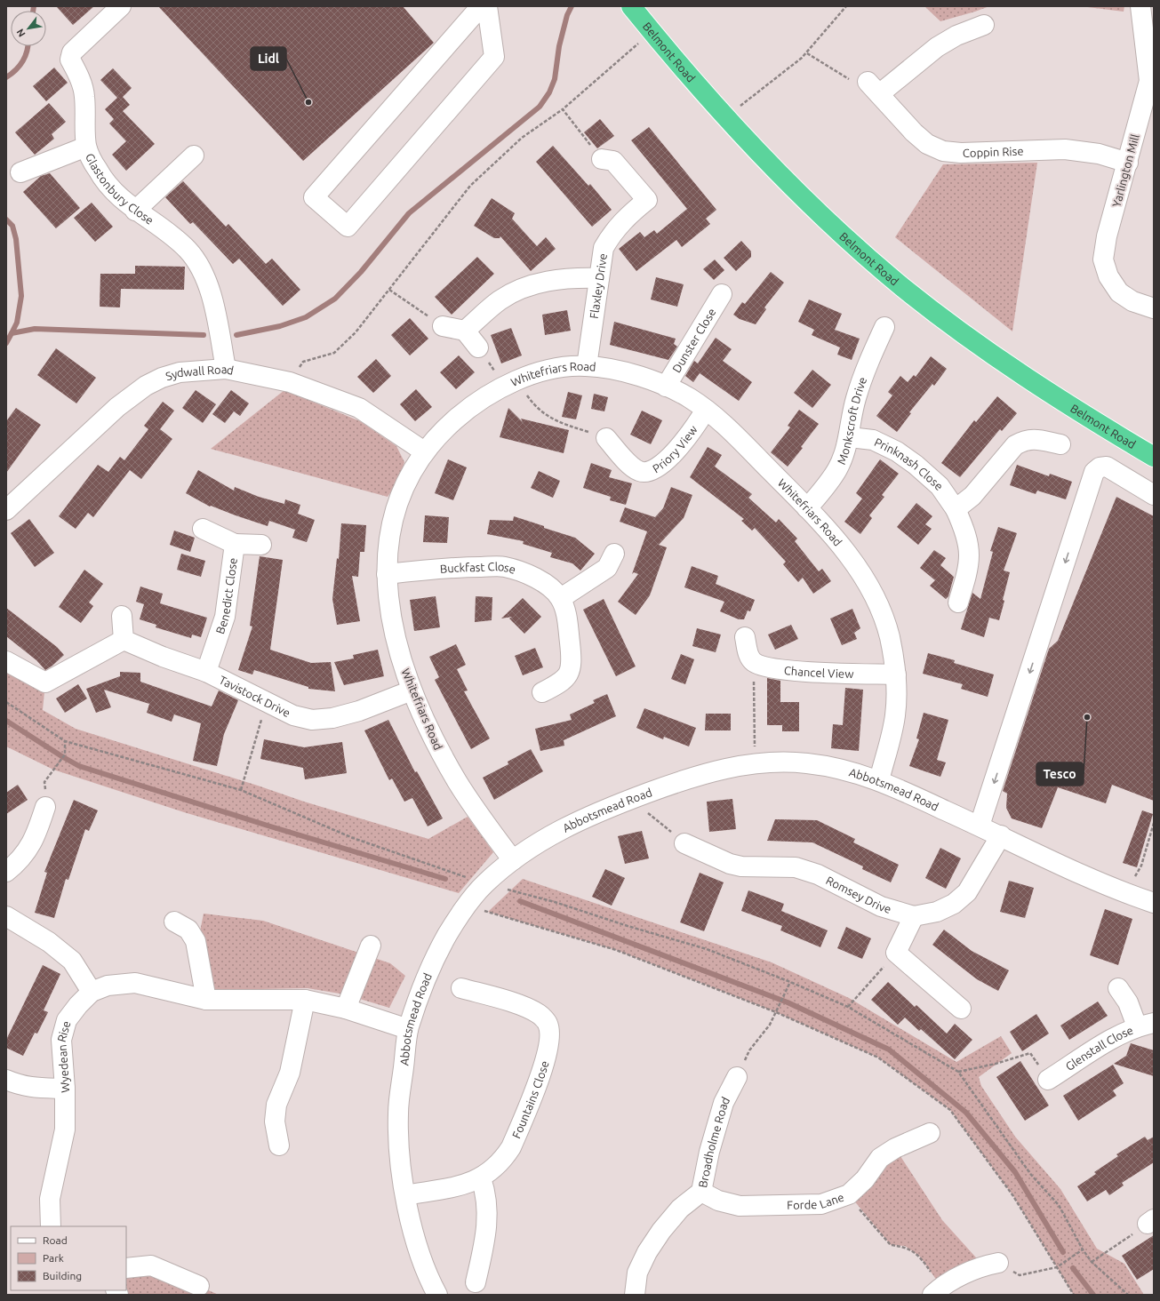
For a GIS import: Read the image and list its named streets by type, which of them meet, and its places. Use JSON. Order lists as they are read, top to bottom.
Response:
{
  "streets": {
    "highway": ["Belmont Road"],
    "street": [
      "Coppin Rise",
      "Yarlington Mill",
      "Glastonbury Close",
      "Flaxley Drive",
      "Dunster Close",
      "Sydwall Road",
      "Whitefriars Road",
      "Monkscroft Drive",
      "Priory View",
      "Prinknash Close",
      "Buckfast Close",
      "Benedict Close",
      "Chancel View",
      "Tavistock Drive",
      "Abbotsmead Road",
      "Romsey Drive",
      "Glenstall Close",
      "Wyedean Rise",
      "Fountains Close",
      "Broadholme Road",
      "Forde Lane"
    ]
  },
  "crossings": [
    ["Coppin Rise", "Yarlington Mill"],
    ["Glastonbury Close", "Sydwall Road"],
    ["Flaxley Drive", "Whitefriars Road"],
    ["Dunster Close", "Whitefriars Road"],
    ["Sydwall Road", "Whitefriars Road"],
    ["Whitefriars Road", "Monkscroft Drive"],
    ["Whitefriars Road", "Priory View"],
    ["Whitefriars Road", "Buckfast Close"],
    ["Whitefriars Road", "Chancel View"],
    ["Whitefriars Road", "Tavistock Drive"],
    ["Whitefriars Road", "Abbotsmead Road"],
    ["Monkscroft Drive", "Prinknash Close"],
    ["Benedict Close", "Tavistock Drive"],
    ["Abbotsmead Road", "Romsey Drive"],
    ["Abbotsmead Road", "Wyedean Rise"],
    ["Abbotsmead Road", "Fountains Close"],
    ["Broadholme Road", "Forde Lane"]
  ],
  "places": ["Lidl", "Tesco"],
  "legend": ["Road", "Park", "Building"],
  "north": "bottom left"
}
